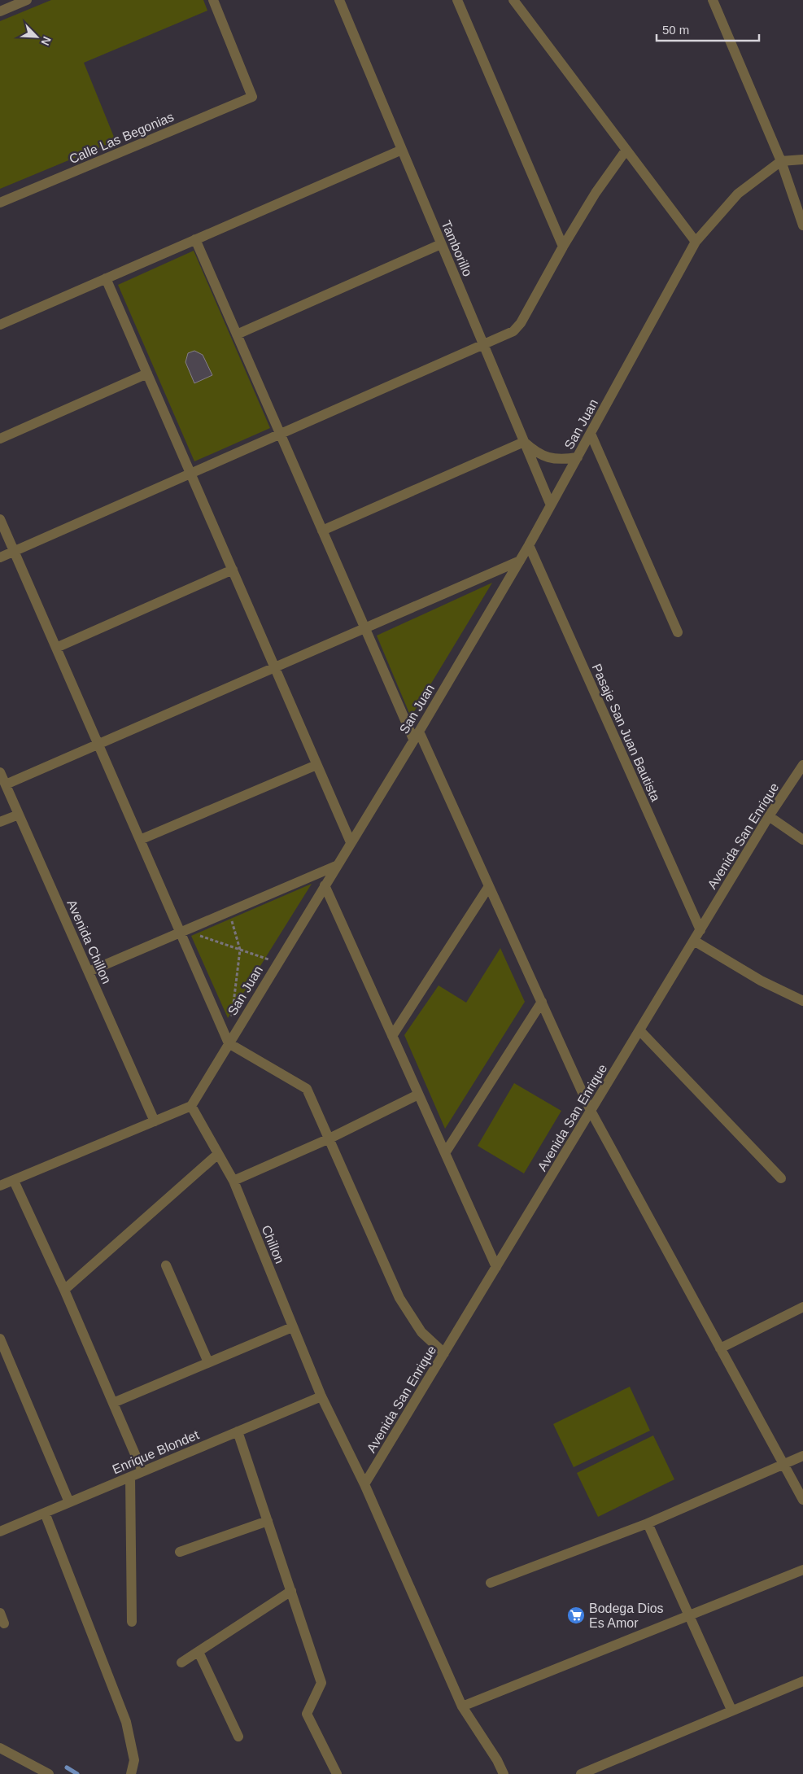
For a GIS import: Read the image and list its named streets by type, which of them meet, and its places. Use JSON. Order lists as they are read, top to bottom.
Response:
{
  "streets": {
    "street": [
      "Calle Las Begonias",
      "Tamborillo",
      "San Juan",
      "Pasaje San Juan Bautista",
      "Avenida San Enrique",
      "Avenida Chillon",
      "Chillon",
      "Enrique Blondet"
    ]
  },
  "crossings": [
    ["Tamborillo", "San Juan"],
    ["San Juan", "Pasaje San Juan Bautista"],
    ["San Juan", "Chillon"],
    ["Pasaje San Juan Bautista", "Avenida San Enrique"],
    ["Avenida San Enrique", "Chillon"],
    ["Chillon", "Enrique Blondet"]
  ],
  "places": {
    "supermarket": ["Bodega Dios Es Amor"]
  },
  "scale_bar": "50 m",
  "north": "bottom right"
}
